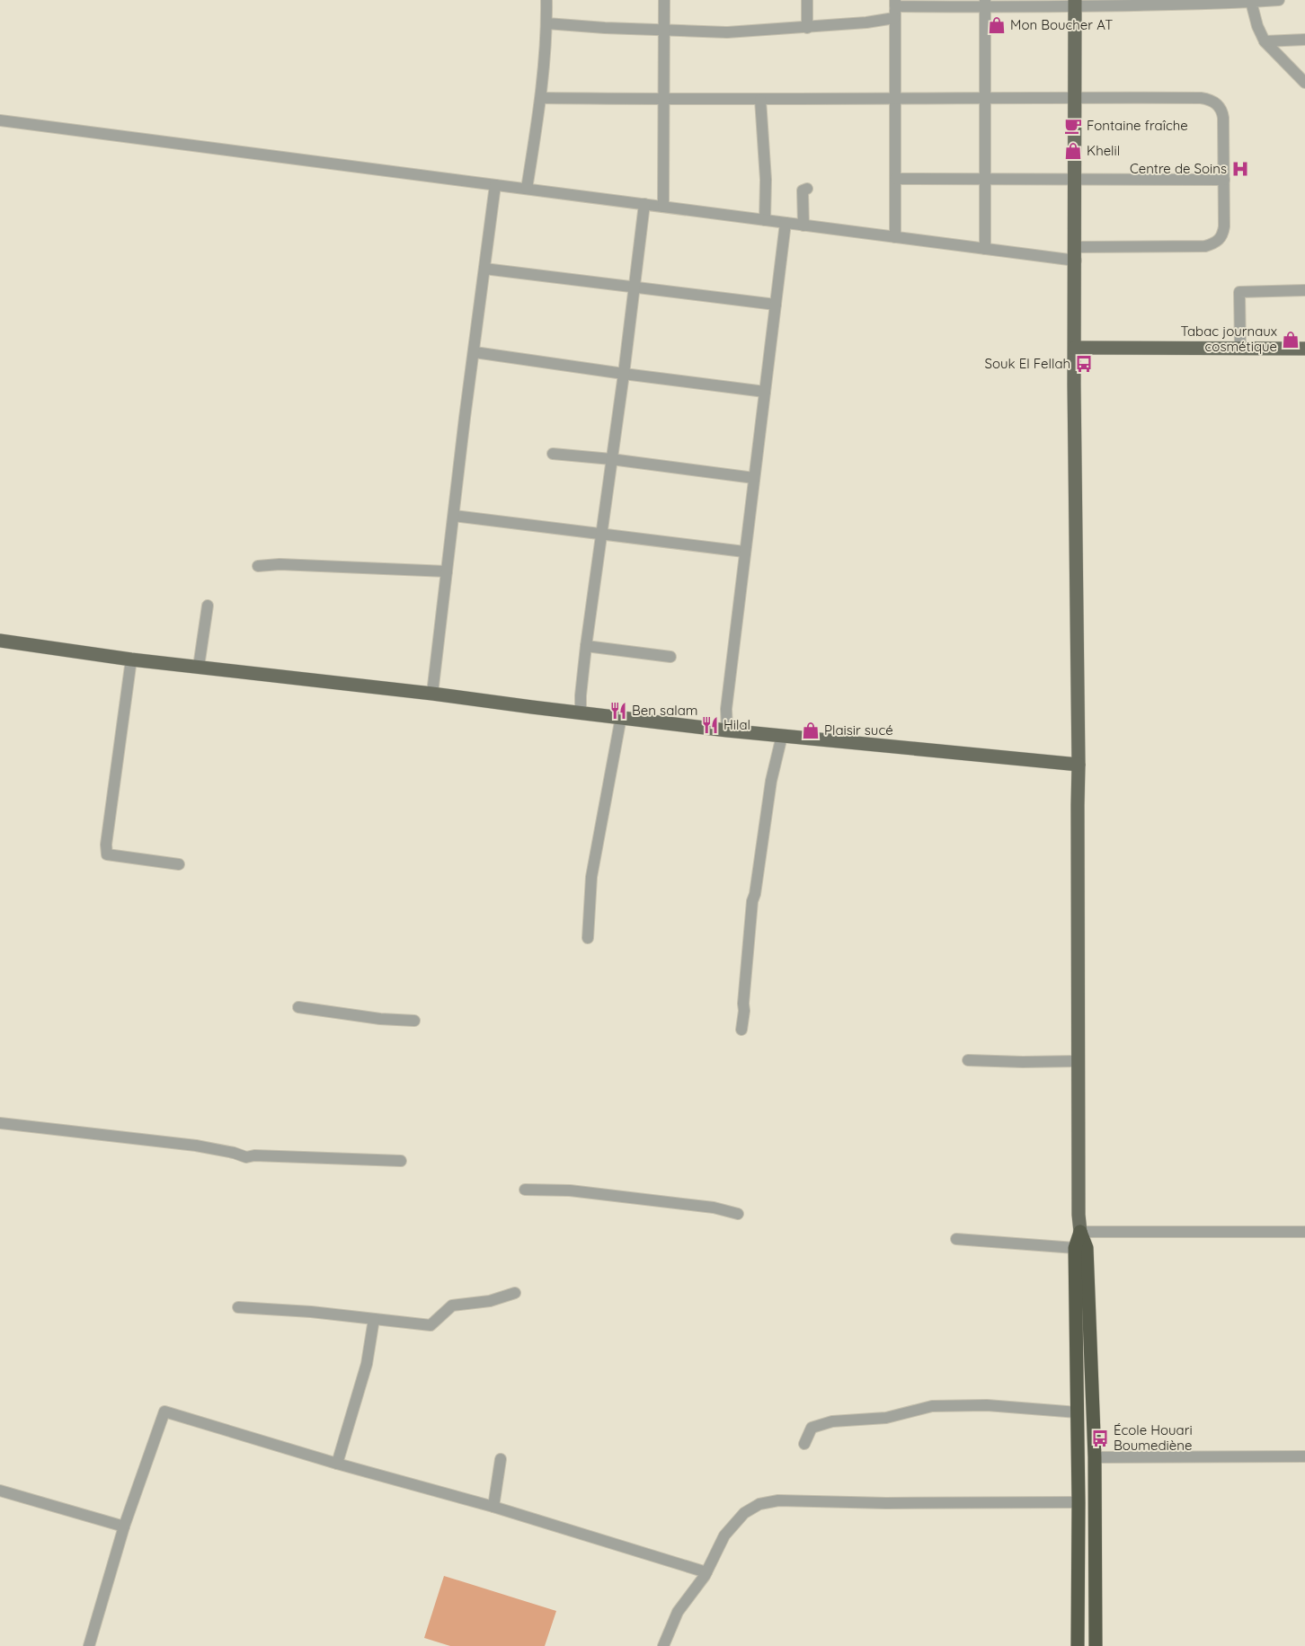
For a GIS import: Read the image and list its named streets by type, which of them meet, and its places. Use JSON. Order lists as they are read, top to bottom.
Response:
{
  "places": {
    "shop": [
      "Mon Boucher AT",
      "Khelil",
      "Tabac journaux cosmétique",
      "Plaisir sucé"
    ],
    "cafe": ["Fontaine fraîche"],
    "hospital": ["Centre de Soins"],
    "bus stop": ["Souk El Fellah", "École Houari Boumediène"],
    "restaurant": ["Ben salam", "Hilal"]
  }
}
